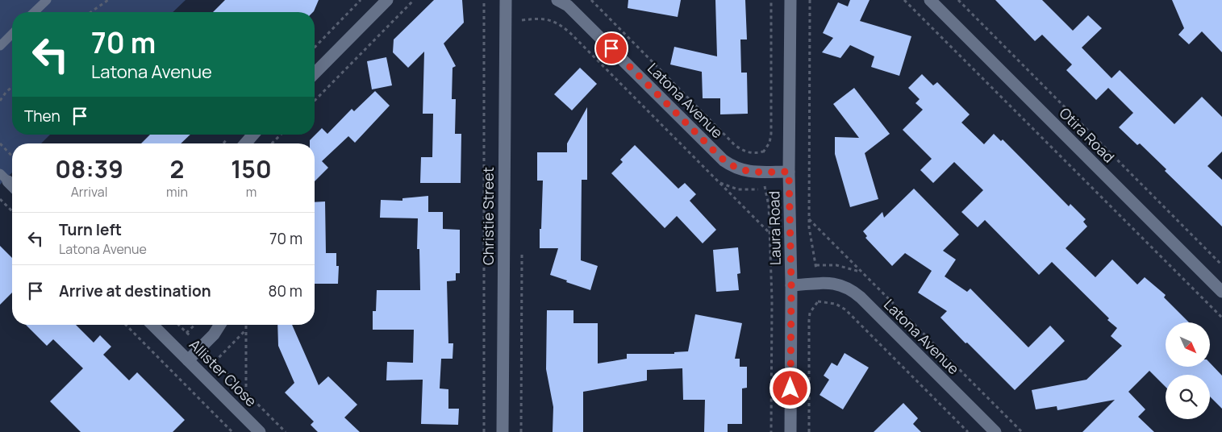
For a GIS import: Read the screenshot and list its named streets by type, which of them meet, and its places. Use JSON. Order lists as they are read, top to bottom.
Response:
{
  "streets": {
    "street": [
      "Latona Avenue",
      "Otira Road",
      "Christie Street",
      "Laura Road",
      "Allister Close"
    ]
  },
  "crossings": [
    ["Latona Avenue", "Laura Road"]
  ],
  "north": "bottom right",
  "page": {
    "turn": ["70 m", "Latona Avenue"],
    "then": "Then",
    "eta": [
      "08:39",
      "Arrival",
      "2",
      "min",
      "150",
      "m"
    ],
    "list": [
      {
        "name": "Turn left",
        "note": "Latona Avenue",
        "value": "70 m"
      },
      {
        "name": "Arrive at destination",
        "value": "80 m"
      }
    ]
  }
}
